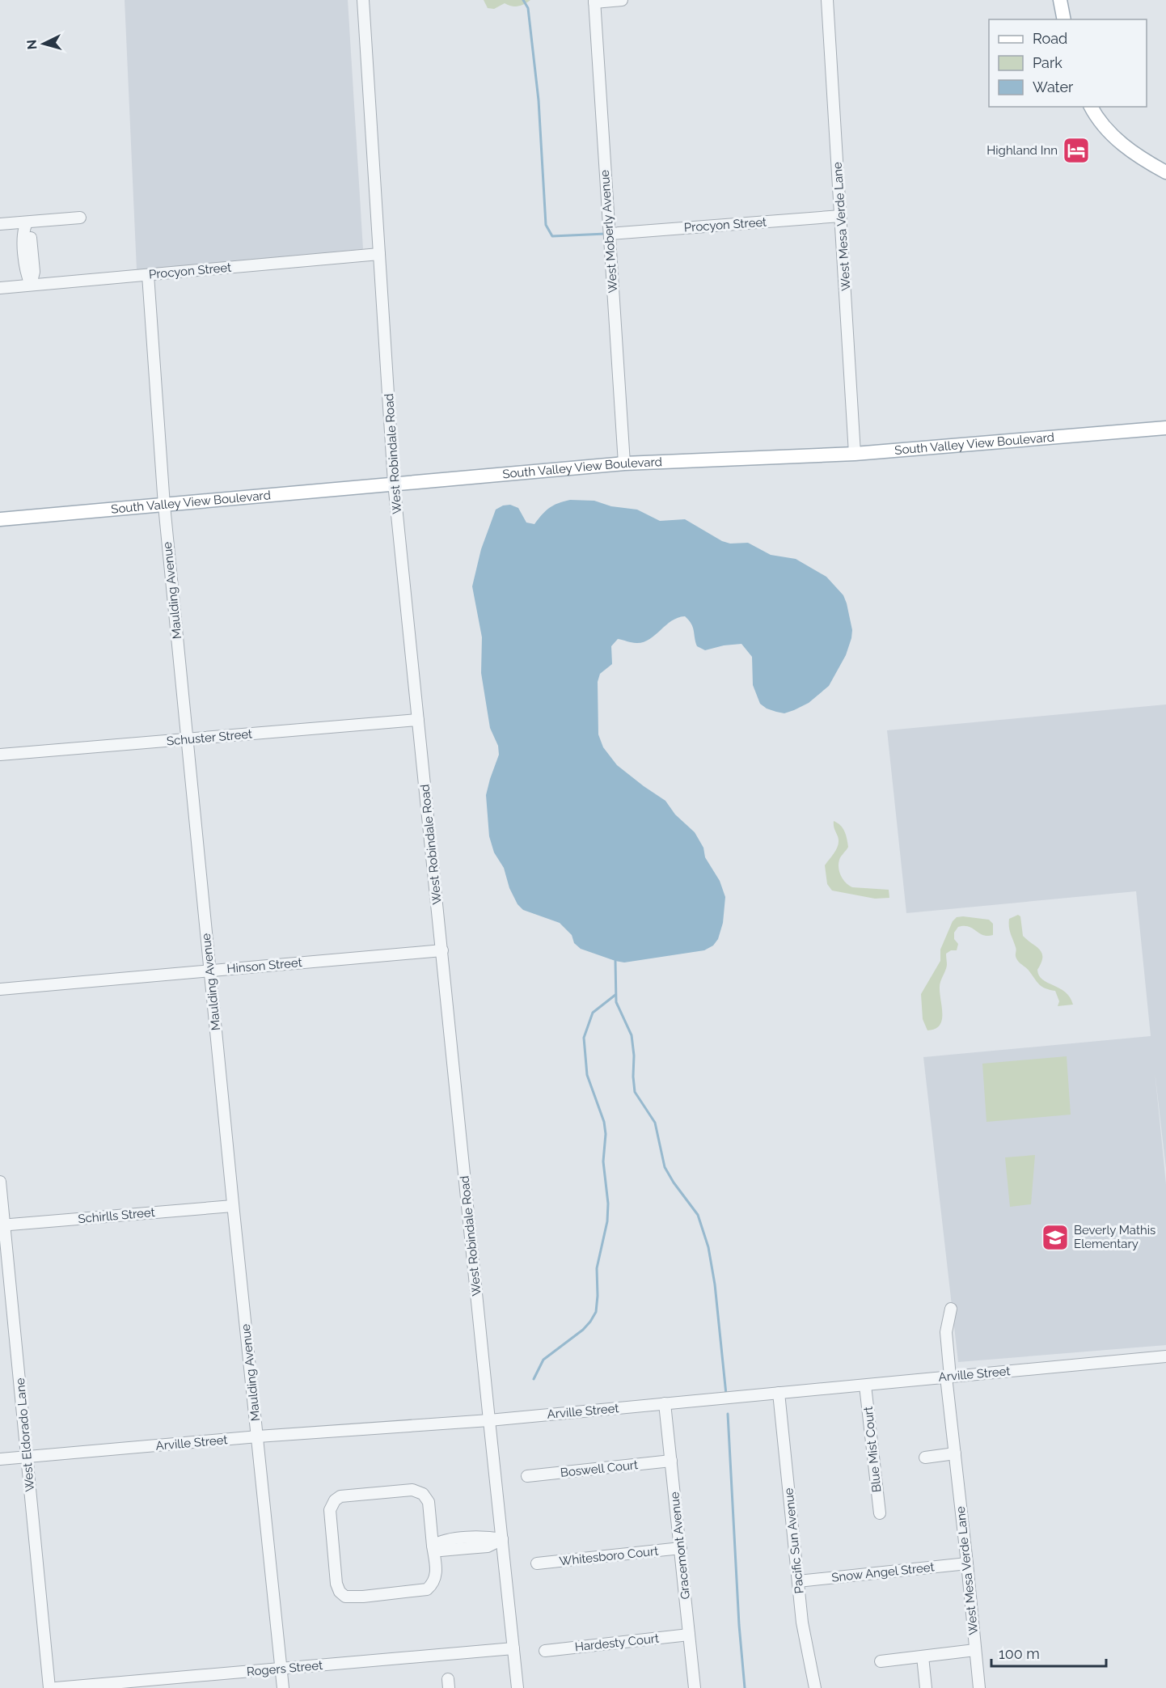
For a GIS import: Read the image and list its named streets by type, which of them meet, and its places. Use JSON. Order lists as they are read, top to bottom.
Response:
{
  "streets": {
    "main road": ["South Valley View Boulevard"],
    "street": [
      "Procyon Street",
      "West Mesa Verde Lane",
      "West Moberly Avenue",
      "West Robindale Road",
      "Maulding Avenue",
      "Schuster Street",
      "Hinson Street",
      "Schirlls Street",
      "Arville Street",
      "West Eldorado Lane",
      "Blue Mist Court",
      "Boswell Court",
      "Pacific Sun Avenue",
      "Gracemont Avenue",
      "Whitesboro Court",
      "Snow Angel Street",
      "Hardesty Court",
      "Rogers Street"
    ]
  },
  "crossings": [
    ["Procyon Street", "West Mesa Verde Lane"],
    ["Procyon Street", "West Moberly Avenue"],
    ["Procyon Street", "West Robindale Road"],
    ["Procyon Street", "Maulding Avenue"],
    ["West Mesa Verde Lane", "South Valley View Boulevard"],
    ["West Mesa Verde Lane", "Arville Street"],
    ["West Mesa Verde Lane", "Snow Angel Street"],
    ["West Moberly Avenue", "South Valley View Boulevard"],
    ["South Valley View Boulevard", "West Robindale Road"],
    ["South Valley View Boulevard", "Maulding Avenue"],
    ["West Robindale Road", "Schuster Street"],
    ["West Robindale Road", "Hinson Street"],
    ["West Robindale Road", "Arville Street"],
    ["West Robindale Road", "Rogers Street"],
    ["Maulding Avenue", "Schuster Street"],
    ["Maulding Avenue", "Hinson Street"],
    ["Maulding Avenue", "Schirlls Street"],
    ["Maulding Avenue", "Arville Street"],
    ["Maulding Avenue", "Rogers Street"],
    ["Schirlls Street", "West Eldorado Lane"],
    ["Arville Street", "West Eldorado Lane"],
    ["Arville Street", "Blue Mist Court"],
    ["Arville Street", "Pacific Sun Avenue"],
    ["Arville Street", "Gracemont Avenue"],
    ["Boswell Court", "Gracemont Avenue"],
    ["Pacific Sun Avenue", "Snow Angel Street"],
    ["Gracemont Avenue", "Whitesboro Court"],
    ["Gracemont Avenue", "Hardesty Court"]
  ],
  "places": {
    "hotel": ["Highland Inn"],
    "school or university": ["Beverly Mathis Elementary"]
  },
  "legend": ["Road", "Park", "Water"],
  "scale_bar": "100 m",
  "north": "left"
}
